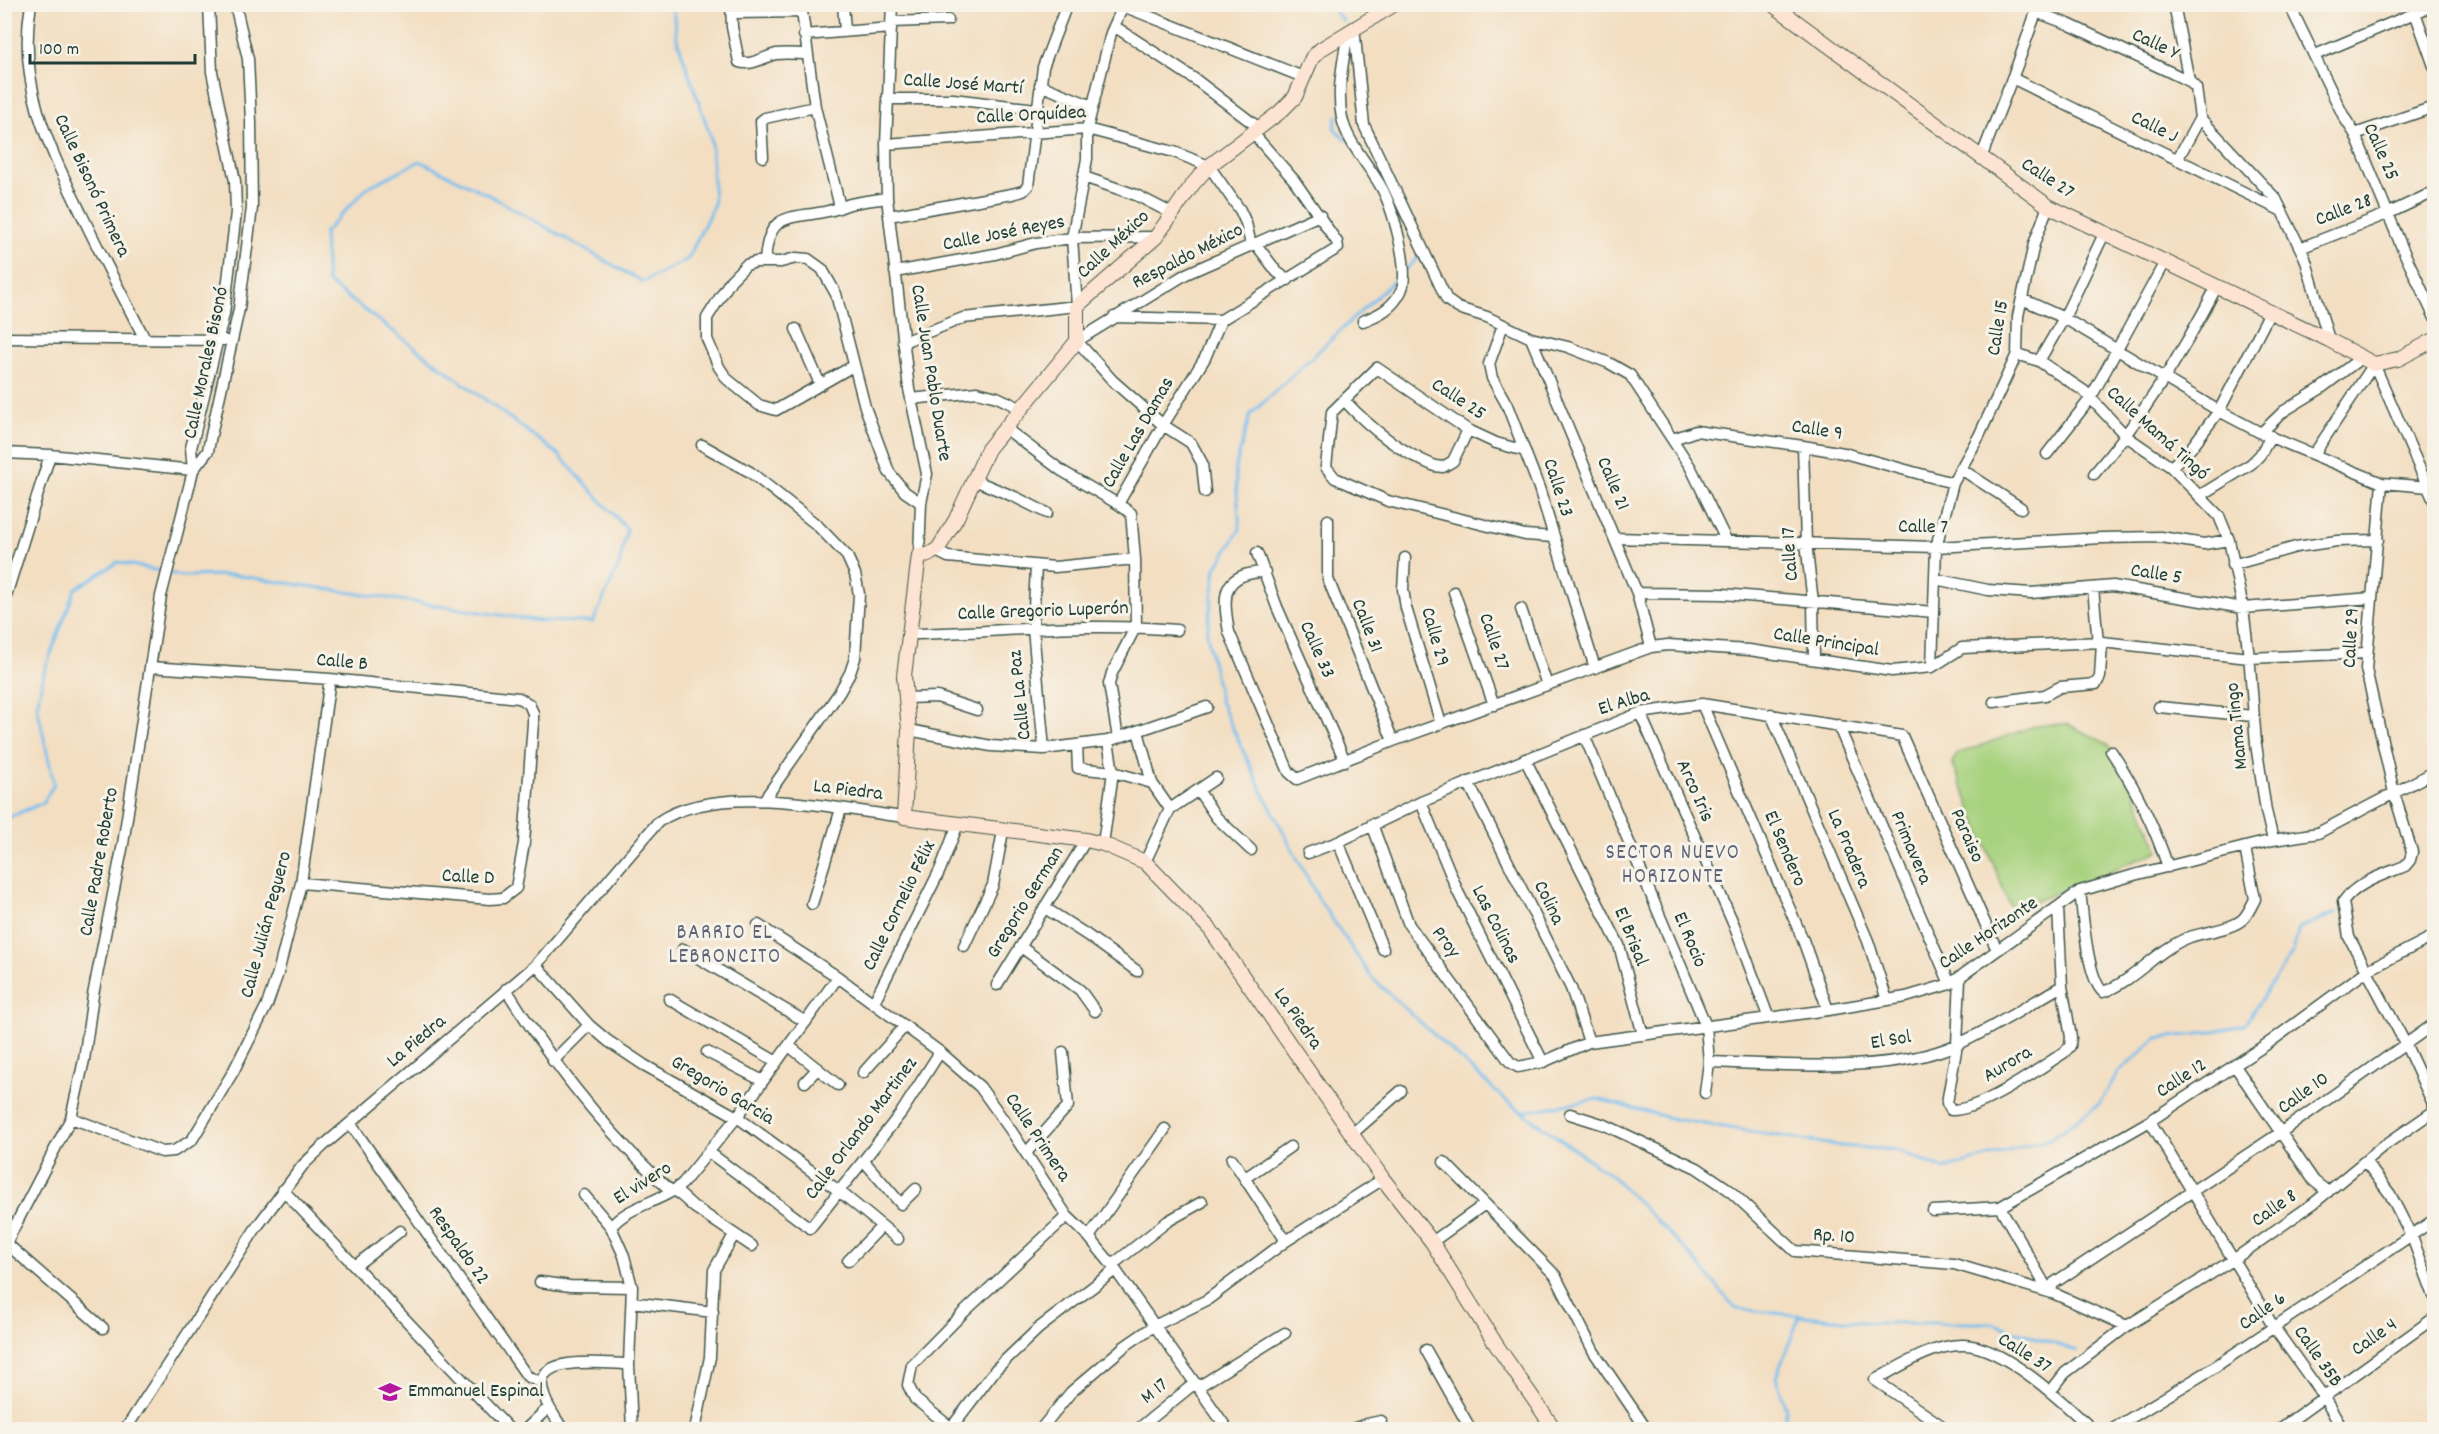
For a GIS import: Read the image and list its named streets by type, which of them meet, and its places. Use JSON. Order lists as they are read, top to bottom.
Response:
{
  "streets": {
    "street": [
      "Calle Y",
      "Calle José Martí",
      "Calle Orquídea",
      "Calle J",
      "Calle 25",
      "Calle 27",
      "Calle Bisonó Primera",
      "Calle 28",
      "Calle José Reyes",
      "Calle México",
      "Respaldo México",
      "Calle 15",
      "Calle Morales Bisonó",
      "Calle Juan Pablo Duarte",
      "Calle 9",
      "Calle Las Damas",
      "Calle Mamá Tingó",
      "Calle 21",
      "Calle 23",
      "Calle 7",
      "Calle 17",
      "Calle 5",
      "Calle Gregorio Luperón",
      "Calle 31",
      "Calle 29",
      "Calle Principal",
      "Calle 33",
      "Calle B",
      "Calle La Paz",
      "El Alba",
      "Mama Tingo",
      "La Piedra",
      "Arco Iris",
      "Paraiso",
      "Primavera",
      "El Sendero",
      "La Pradera",
      "Calle Padre Roberto",
      "Calle D",
      "Gregorio German",
      "Colina",
      "Calle Cornelio Félix",
      "Calle Julián Peguero",
      "Las Colinas",
      "Calle Horizonte",
      "El Brisal",
      "El Rocio",
      "Proy",
      "El Sol",
      "Aurora",
      "Calle 12",
      "Gregorio Garcia",
      "Calle 10",
      "Calle Orlando Martinez",
      "Calle Primera",
      "El vivero",
      "Calle 8",
      "Rp. 10",
      "Respaldo 22",
      "Calle 6",
      "Calle 4",
      "Calle 37",
      "Calle 35B",
      "M 17"
    ]
  },
  "crossings": [
    ["Calle José Martí", "Calle Juan Pablo Duarte"],
    ["Calle Orquídea", "Calle México"],
    ["Calle Orquídea", "Calle Juan Pablo Duarte"],
    ["Calle 25", "Calle 28"],
    ["Calle 25", "Calle 23"],
    ["Calle 27", "Calle 15"],
    ["Calle 27", "Calle Principal"],
    ["Calle José Reyes", "Calle México"],
    ["Calle José Reyes", "Calle Juan Pablo Duarte"],
    ["Calle México", "Respaldo México"],
    ["Calle 15", "Calle 9"],
    ["Calle 15", "Calle Mamá Tingó"],
    ["Calle 15", "Calle 7"],
    ["Calle 15", "Calle 5"],
    ["Calle 15", "Calle Principal"],
    ["Calle Morales Bisonó", "Calle Padre Roberto"],
    ["Calle Juan Pablo Duarte", "Calle Gregorio Luperón"],
    ["Calle Juan Pablo Duarte", "La Piedra"],
    ["Calle 9", "Calle 17"],
    ["Calle Las Damas", "Calle Gregorio Luperón"],
    ["Calle Las Damas", "La Piedra"],
    ["Calle Mamá Tingó", "Calle 7"],
    ["Calle Mamá Tingó", "Calle 5"],
    ["Calle Mamá Tingó", "Mama Tingo"],
    ["Calle 21", "Calle 7"],
    ["Calle 21", "Calle Principal"],
    ["Calle 23", "Calle Principal"],
    ["Calle 7", "Calle 17"],
    ["Calle 17", "Calle Principal"],
    ["Calle 5", "Calle 29"],
    ["Calle 5", "Mama Tingo"],
    ["Calle Gregorio Luperón", "Calle La Paz"],
    ["Calle 31", "Calle Principal"],
    ["Calle 29", "Calle Principal"],
    ["Calle 29", "Calle Horizonte"],
    ["Calle 29", "Calle 12"],
    ["Calle Principal", "Calle 33"],
    ["Calle Principal", "Mama Tingo"],
    ["Calle B", "Calle Padre Roberto"],
    ["Calle B", "Calle D"],
    ["Calle B", "Calle Julián Peguero"],
    ["El Alba", "Arco Iris"],
    ["El Alba", "Paraiso"],
    ["El Alba", "Primavera"],
    ["El Alba", "El Sendero"],
    ["El Alba", "La Pradera"],
    ["El Alba", "Colina"],
    ["El Alba", "Las Colinas"],
    ["El Alba", "El Brisal"],
    ["El Alba", "El Rocio"],
    ["El Alba", "Proy"],
    ["Mama Tingo", "Calle Horizonte"],
    ["La Piedra", "Gregorio German"],
    ["La Piedra", "Calle Cornelio Félix"],
    ["La Piedra", "Gregorio Garcia"],
    ["La Piedra", "Respaldo 22"],
    ["Arco Iris", "Calle Horizonte"],
    ["Paraiso", "Calle Horizonte"],
    ["Primavera", "Calle Horizonte"],
    ["El Sendero", "Calle Horizonte"],
    ["La Pradera", "Calle Horizonte"],
    ["Calle Padre Roberto", "Calle Julián Peguero"],
    ["Calle D", "Calle Julián Peguero"],
    ["Colina", "Calle Horizonte"],
    ["Calle Cornelio Félix", "Calle Primera"],
    ["Las Colinas", "Calle Horizonte"],
    ["Calle Horizonte", "El Brisal"],
    ["Calle Horizonte", "El Rocio"],
    ["Calle Horizonte", "Proy"],
    ["El Rocio", "El Sol"],
    ["El Sol", "Aurora"],
    ["Calle 12", "Calle 35B"],
    ["Gregorio Garcia", "Calle Orlando Martinez"],
    ["Gregorio Garcia", "El vivero"],
    ["Calle 10", "Rp. 10"],
    ["Calle 10", "Calle 35B"],
    ["Calle Orlando Martinez", "Calle Primera"],
    ["Calle Orlando Martinez", "El vivero"],
    ["Calle Primera", "El vivero"],
    ["Calle Primera", "M 17"],
    ["Calle 8", "Rp. 10"],
    ["Calle 8", "Calle 37"],
    ["Calle 8", "Calle 35B"],
    ["Calle 6", "Calle 35B"],
    ["Calle 4", "Calle 35B"]
  ],
  "districts": ["SECTOR NUEVO HORIZONTE", "BARRIO EL LEBRONCITO"],
  "places": {
    "school or university": ["Emmanuel Espinal"]
  },
  "scale_bar": "100 m"
}
